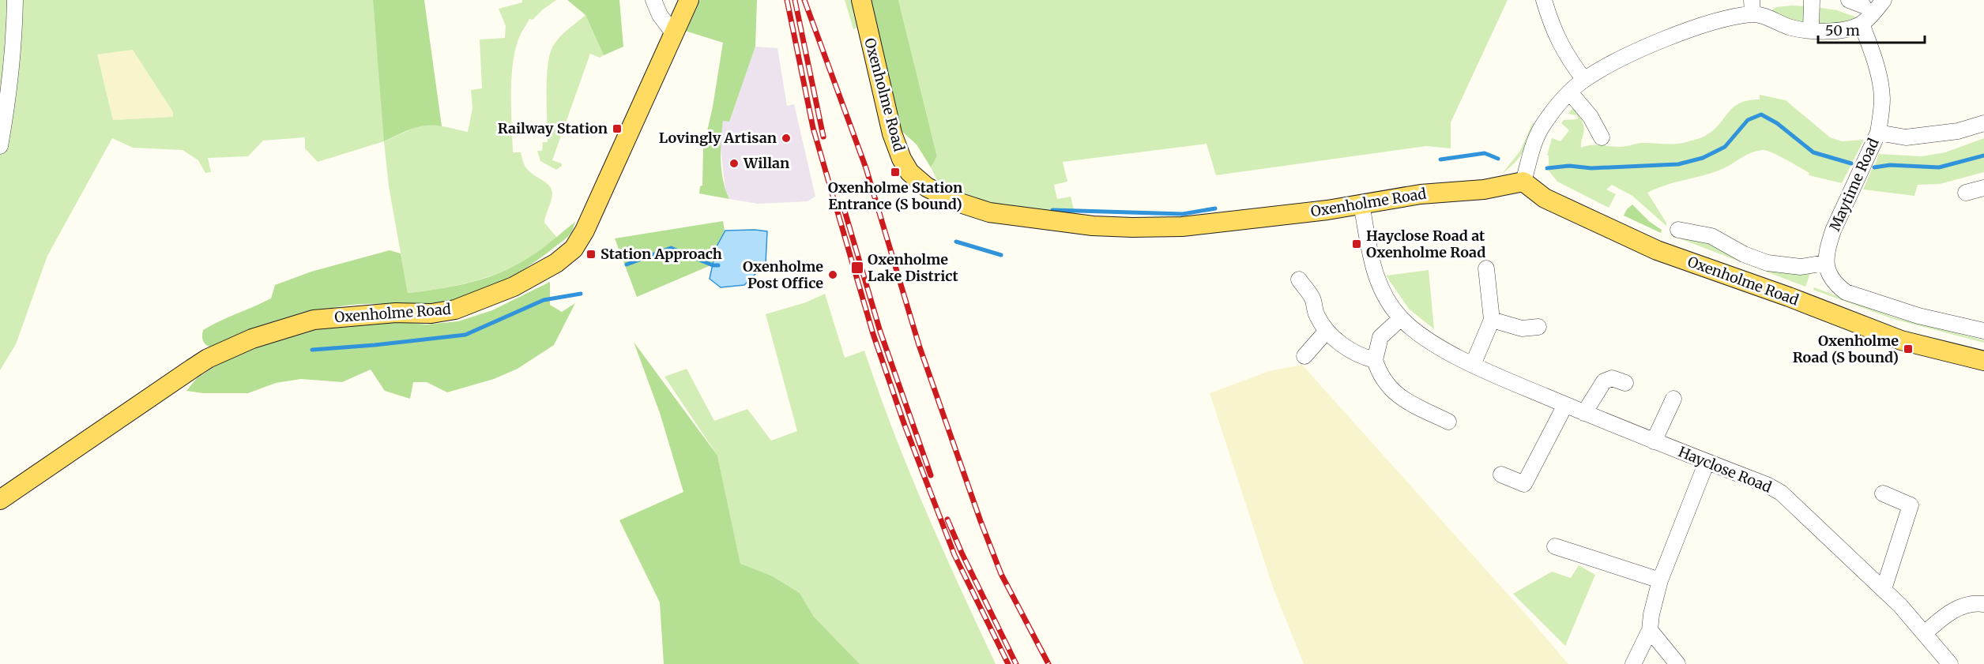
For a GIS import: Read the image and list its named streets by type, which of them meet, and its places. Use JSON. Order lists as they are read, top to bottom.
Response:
{
  "streets": {
    "main road": ["Oxenholme Road"],
    "street": ["Maytime Road", "Hayclose Road"]
  },
  "crossings": [
    ["Oxenholme Road", "Hayclose Road"]
  ],
  "places": {
    "transit": [
      "Railway Station",
      "Oxenholme Station Entrance (S bound)",
      "Hayclose Road at Oxenholme Road",
      "Station Approach",
      "Oxenholme Lake District",
      "Oxenholme Road (S bound)"
    ],
    "other": ["Lovingly Artisan", "Willan", "Oxenholme Post Office"]
  },
  "scale_bar": "50 m"
}
